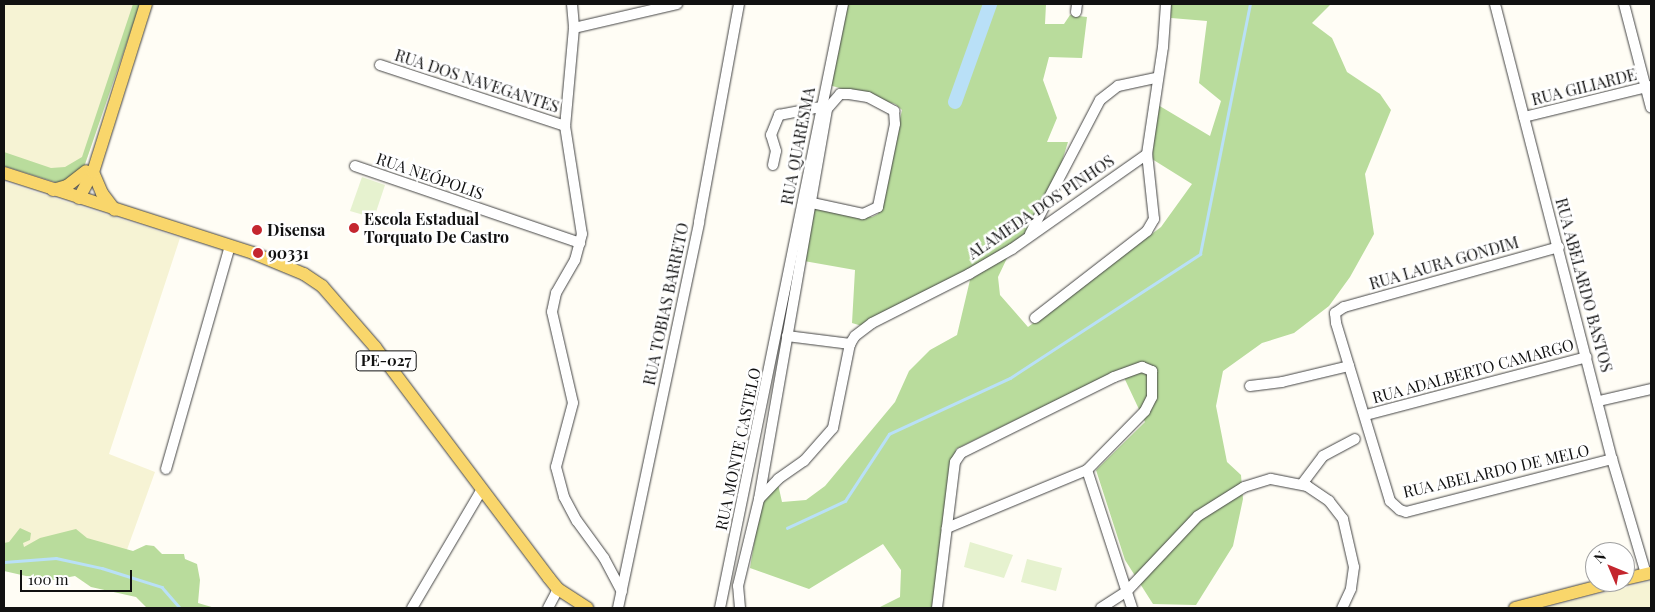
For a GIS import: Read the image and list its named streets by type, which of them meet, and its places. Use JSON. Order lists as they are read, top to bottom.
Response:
{
  "streets": {
    "main road": ["PE-027"],
    "street": [
      "RUA DOS NAVEGANTES",
      "RUA GILIARDE",
      "RUA QUARESMA",
      "RUA NEÓPOLIS",
      "ALAMEDA DOS PINHOS",
      "RUA LAURA GONDIM",
      "RUA ABELARDO BASTOS",
      "RUA TOBIAS BARRETO",
      "RUA ADALBERTO CAMARGO",
      "RUA MONTE CASTELO",
      "RUA ABELARDO DE MELO"
    ]
  },
  "crossings": [
    ["RUA GILIARDE", "RUA ABELARDO BASTOS"],
    ["RUA QUARESMA", "RUA MONTE CASTELO"],
    ["RUA LAURA GONDIM", "RUA ABELARDO BASTOS"],
    ["RUA ABELARDO BASTOS", "RUA ADALBERTO CAMARGO"],
    ["RUA ABELARDO BASTOS", "RUA ABELARDO DE MELO"],
    ["RUA ADALBERTO CAMARGO", "RUA ABELARDO DE MELO"]
  ],
  "places": ["Escola Estadual Torquato De Castro", "Disensa", "90331"],
  "scale_bar": "100 m",
  "north": "top left"
}
